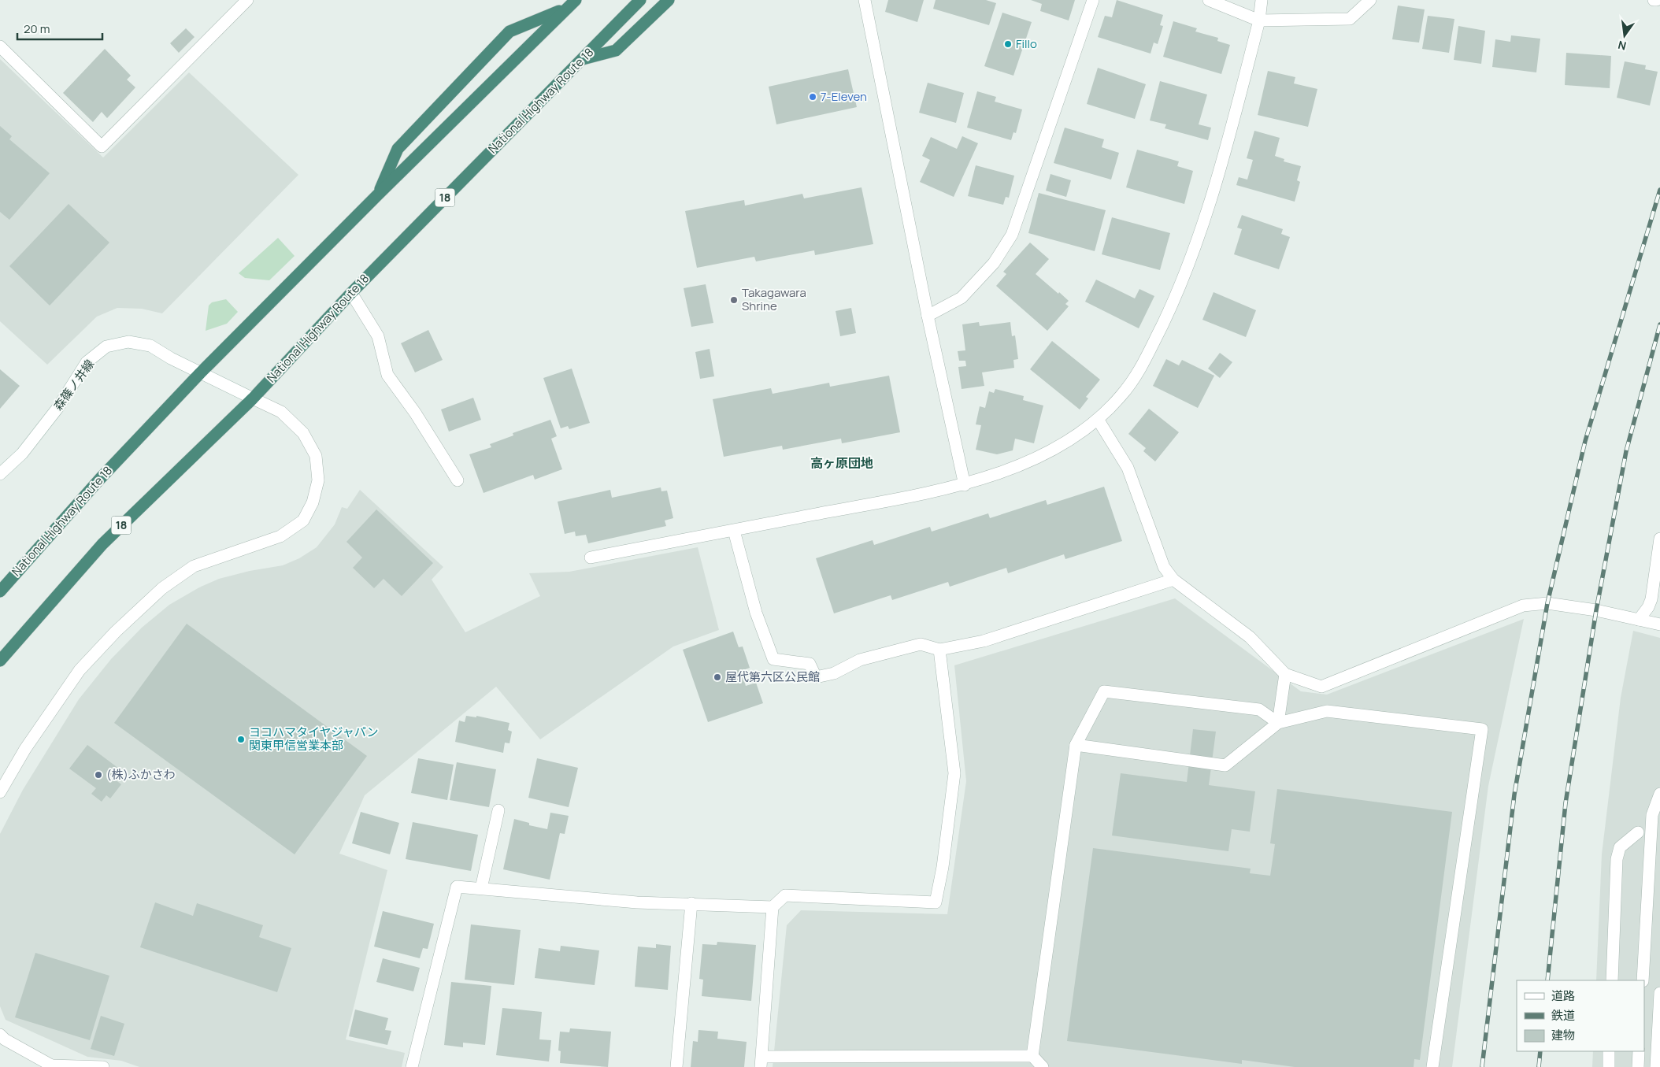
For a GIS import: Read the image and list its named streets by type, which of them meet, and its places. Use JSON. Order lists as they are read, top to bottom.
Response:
{
  "streets": {
    "highway": ["National Highway Route 18", "18"],
    "street": ["森篠ノ井線"]
  },
  "crossings": [
    ["National Highway Route 18", "森篠ノ井線"]
  ],
  "districts": ["高ヶ原団地"],
  "places": [
    "Fillo",
    "7-Eleven",
    "Takagawara Shrine",
    "屋代第六区公民館",
    "ヨコハマタイヤジャパン 関東甲信営業本部",
    "(株)ふかさわ"
  ],
  "legend": ["道路", "鉄道", "建物"],
  "scale_bar": "20 m",
  "north": "bottom"
}
